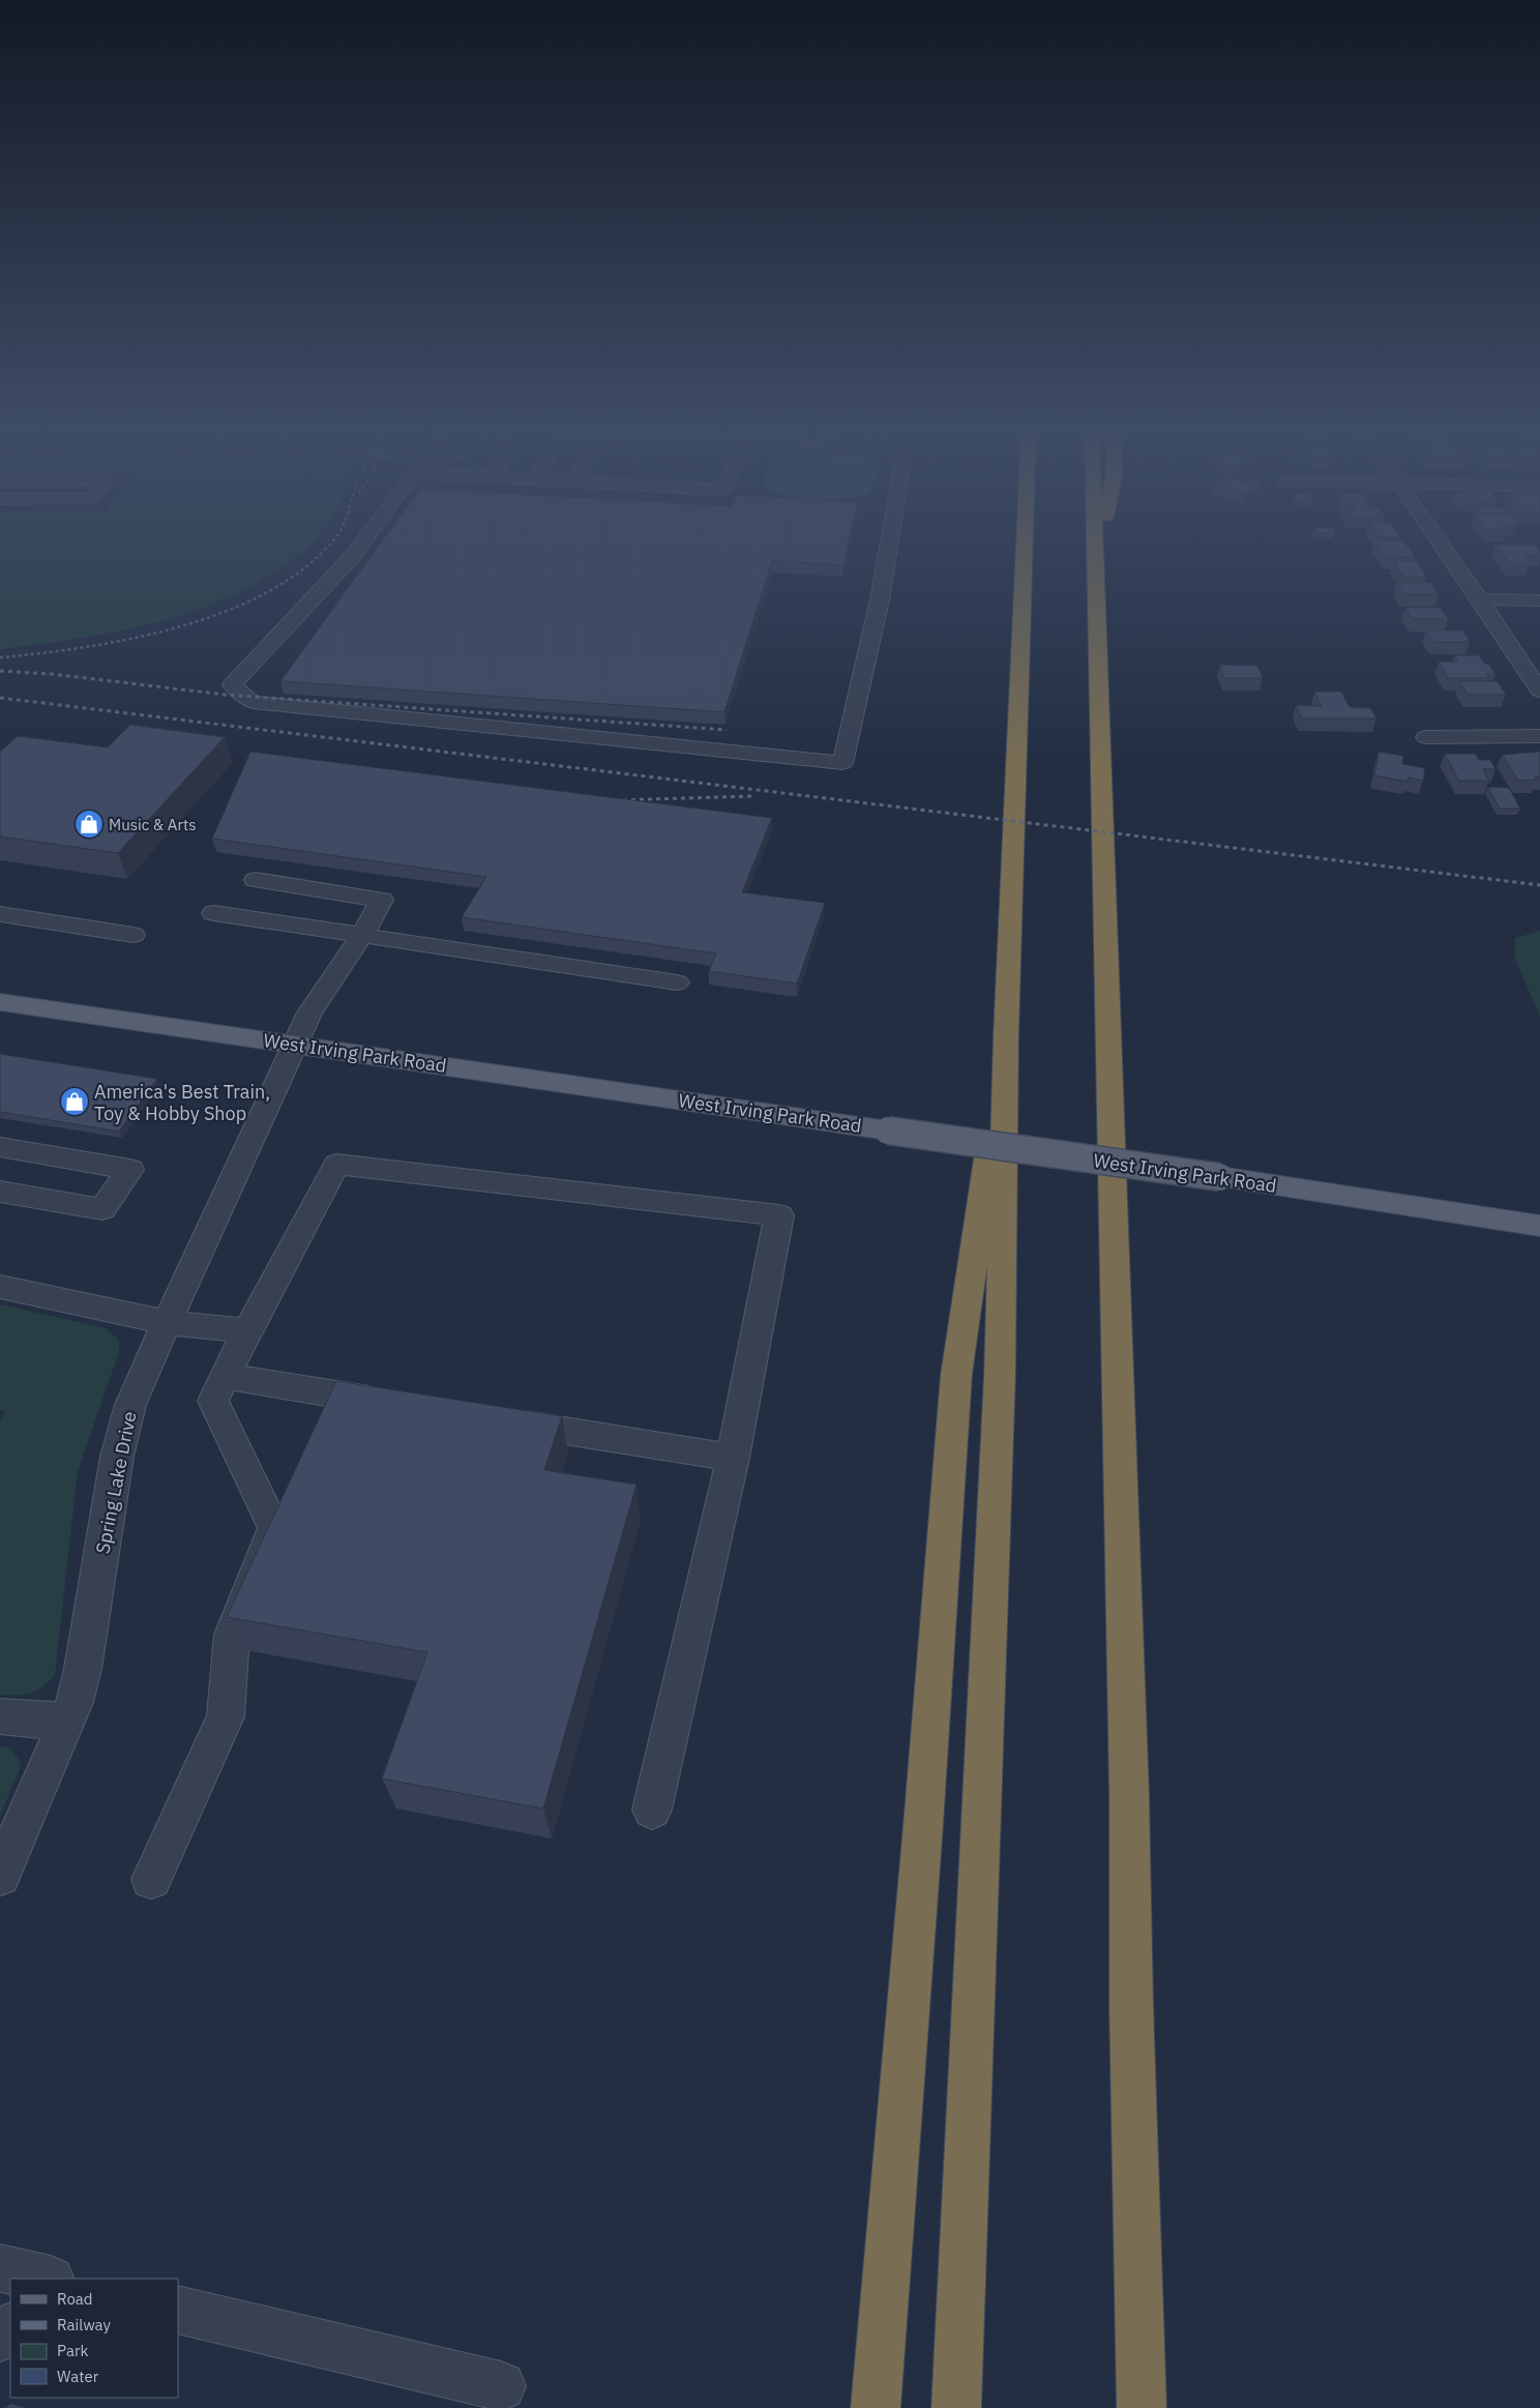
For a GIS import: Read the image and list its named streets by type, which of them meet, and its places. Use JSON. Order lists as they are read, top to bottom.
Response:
{
  "streets": {
    "main road": ["West Irving Park Road"],
    "street": ["Spring Lake Drive"]
  },
  "crossings": [
    ["West Irving Park Road", "Spring Lake Drive"]
  ],
  "places": {
    "shop": ["Music & Arts", "America's Best Train, Toy & Hobby Shop"]
  },
  "legend": [
    "Road",
    "Railway",
    "Park",
    "Water"
  ]
}
